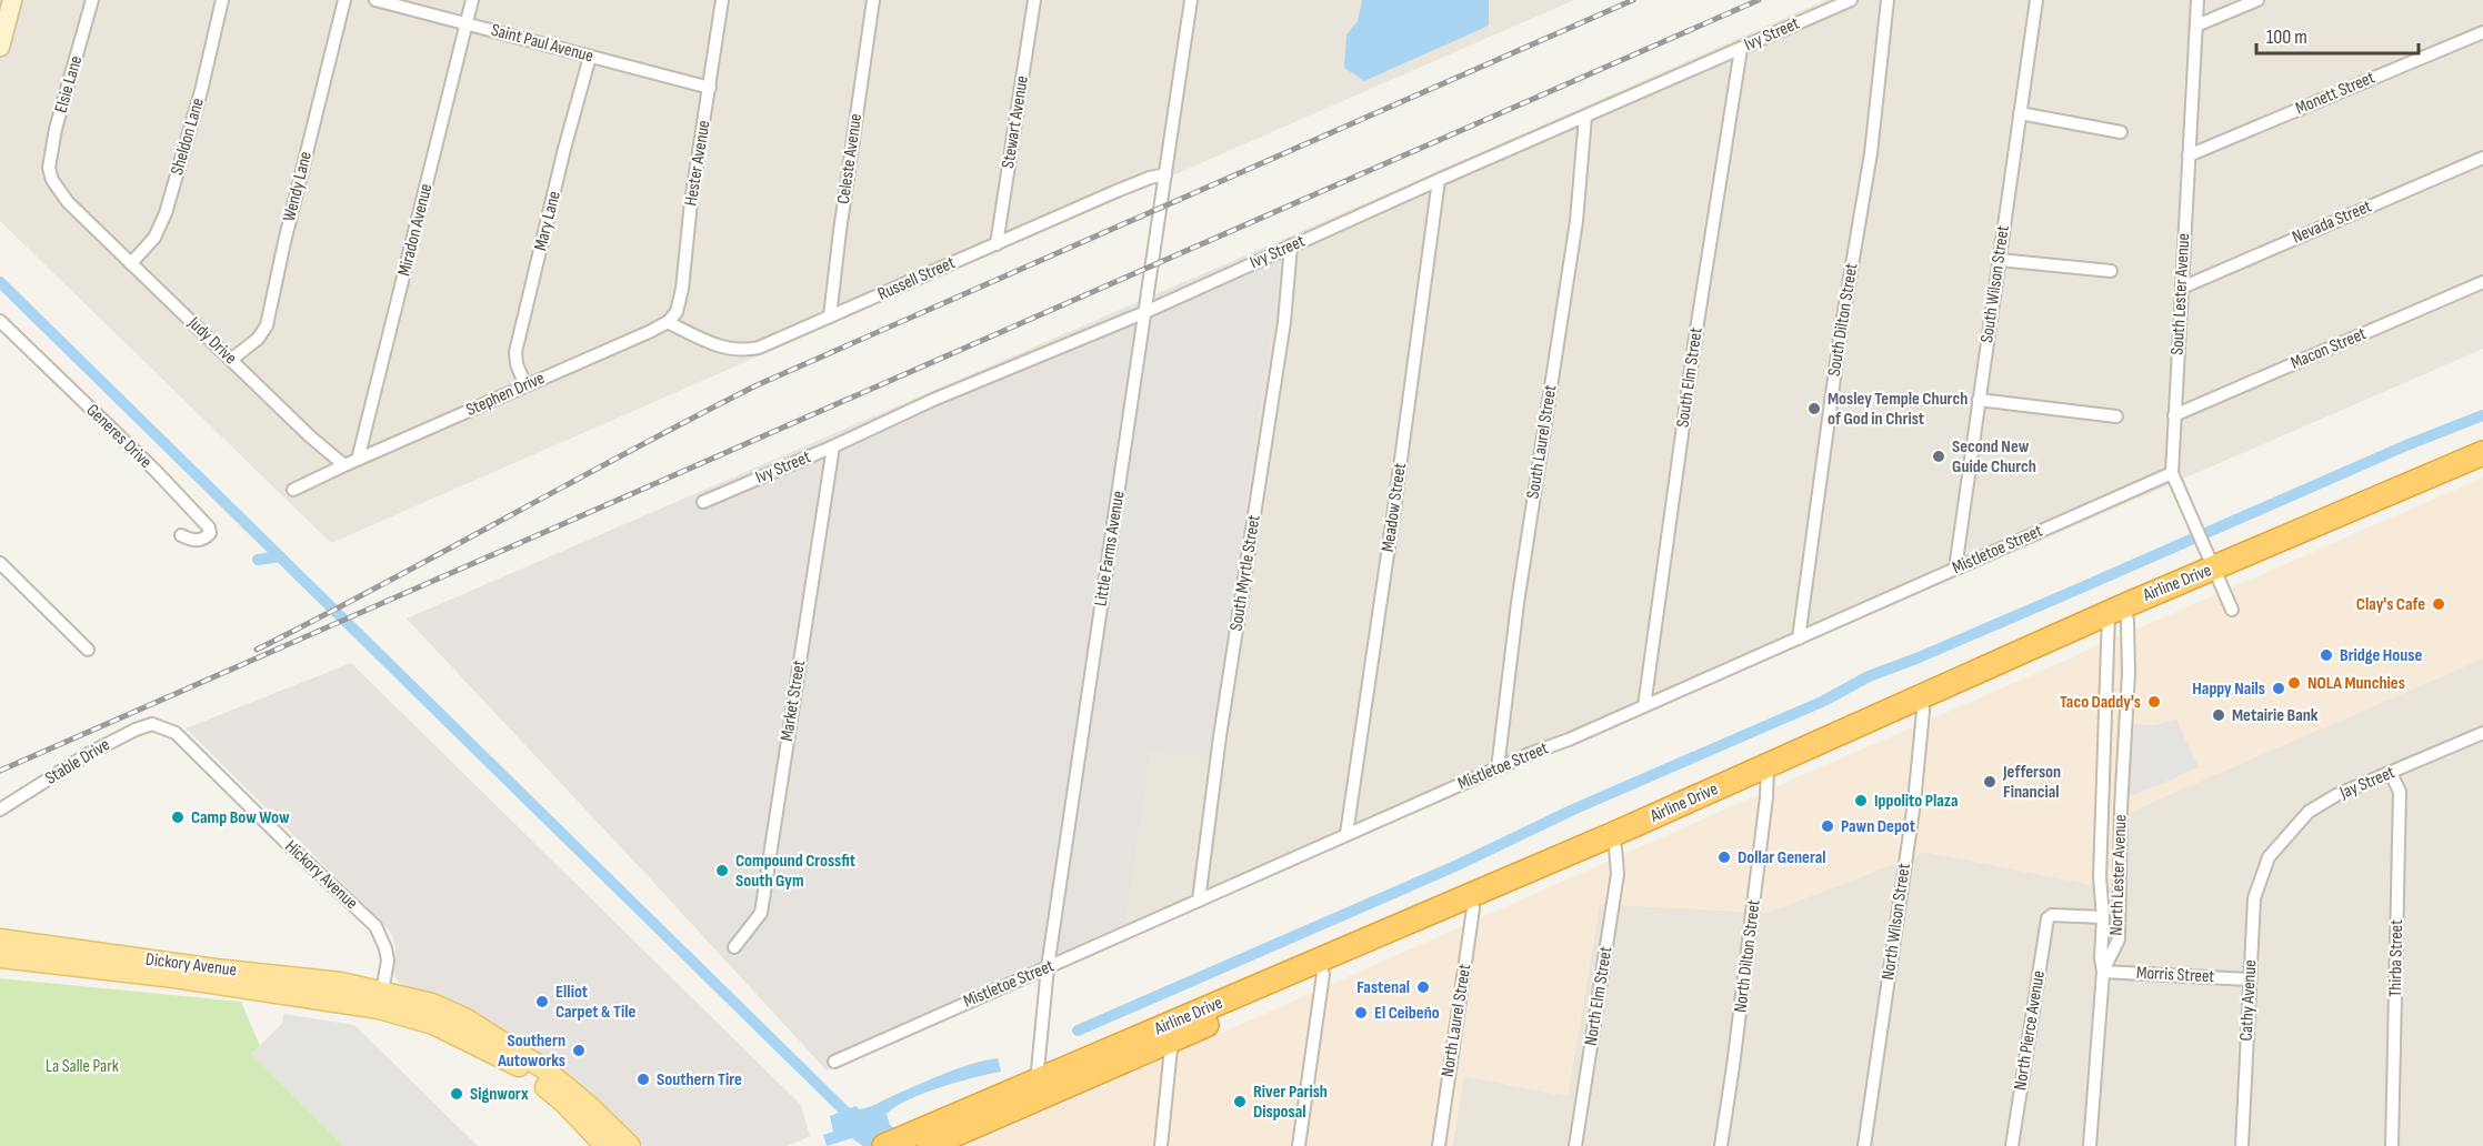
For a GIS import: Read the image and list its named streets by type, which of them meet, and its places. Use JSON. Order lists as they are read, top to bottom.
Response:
{
  "streets": {
    "highway": ["Airline Drive"],
    "main road": ["Dickory Avenue"],
    "street": [
      "Ivy Street",
      "Saint Paul Avenue",
      "Elsie Lane",
      "Monett Street",
      "Stewart Avenue",
      "Sheldon Lane",
      "Celeste Avenue",
      "Hester Avenue",
      "Wendy Lane",
      "Mary Lane",
      "Nevada Street",
      "Miradon Avenue",
      "Russell Street",
      "South Wilson Street",
      "South Lester Avenue",
      "South Dilton Street",
      "Judy Drive",
      "Macon Street",
      "South Elm Street",
      "Stephen Drive",
      "Generes Drive",
      "South Laurel Street",
      "Meadow Street",
      "Little Farms Avenue",
      "Mistletoe Street",
      "South Myrtle Street",
      "Market Street",
      "Stable Drive",
      "Jay Street",
      "Hickory Avenue",
      "North Lester Avenue",
      "North Wilson Street",
      "North Dilton Street",
      "Thirba Street",
      "Morris Street",
      "North Elm Street",
      "Cathy Avenue",
      "North Laurel Street",
      "North Pierce Avenue"
    ]
  },
  "crossings": [
    ["Ivy Street", "South Elm Street"],
    ["Ivy Street", "South Laurel Street"],
    ["Ivy Street", "Meadow Street"],
    ["Ivy Street", "Little Farms Avenue"],
    ["Ivy Street", "South Myrtle Street"],
    ["Ivy Street", "Market Street"],
    ["Saint Paul Avenue", "Hester Avenue"],
    ["Saint Paul Avenue", "Mary Lane"],
    ["Saint Paul Avenue", "Miradon Avenue"],
    ["Elsie Lane", "Judy Drive"],
    ["Monett Street", "South Lester Avenue"],
    ["Stewart Avenue", "Russell Street"],
    ["Sheldon Lane", "Judy Drive"],
    ["Celeste Avenue", "Russell Street"],
    ["Hester Avenue", "Russell Street"],
    ["Hester Avenue", "Stephen Drive"],
    ["Wendy Lane", "Judy Drive"],
    ["Mary Lane", "Stephen Drive"],
    ["Nevada Street", "South Lester Avenue"],
    ["Miradon Avenue", "Stephen Drive"],
    ["Russell Street", "Stephen Drive"],
    ["Russell Street", "Little Farms Avenue"],
    ["South Wilson Street", "Mistletoe Street"],
    ["South Lester Avenue", "Macon Street"],
    ["South Lester Avenue", "Mistletoe Street"],
    ["South Lester Avenue", "Airline Drive"],
    ["South Dilton Street", "Mistletoe Street"],
    ["Judy Drive", "Stephen Drive"],
    ["South Elm Street", "Mistletoe Street"],
    ["South Laurel Street", "Mistletoe Street"],
    ["Meadow Street", "Mistletoe Street"],
    ["Little Farms Avenue", "Mistletoe Street"],
    ["Little Farms Avenue", "Airline Drive"],
    ["Mistletoe Street", "South Myrtle Street"],
    ["Airline Drive", "North Lester Avenue"],
    ["Airline Drive", "North Wilson Street"],
    ["Airline Drive", "North Dilton Street"],
    ["Airline Drive", "North Elm Street"],
    ["Airline Drive", "North Laurel Street"],
    ["Stable Drive", "Hickory Avenue"],
    ["Jay Street", "Thirba Street"],
    ["Jay Street", "Cathy Avenue"],
    ["Hickory Avenue", "Dickory Avenue"],
    ["North Lester Avenue", "Morris Street"],
    ["North Lester Avenue", "North Pierce Avenue"],
    ["Morris Street", "Cathy Avenue"]
  ],
  "parks": ["La Salle Park"],
  "places": [
    "Mosley Temple Church of God in Christ",
    "Second New Guide Church",
    "Clay's Cafe",
    "Bridge House",
    "NOLA Munchies",
    "Happy Nails",
    "Taco Daddy's",
    "Metairie Bank",
    "Jefferson Financial",
    "Ippolito Plaza",
    "Camp Bow Wow",
    "Pawn Depot",
    "Dollar General",
    "Compound Crossfit South Gym",
    "Fastenal",
    "Elliot Carpet & Tile",
    "El Ceibeño",
    "Southern Autoworks",
    "Southern Tire",
    "Signworx",
    "River Parish Disposal"
  ],
  "scale_bar": "100 m"
}
